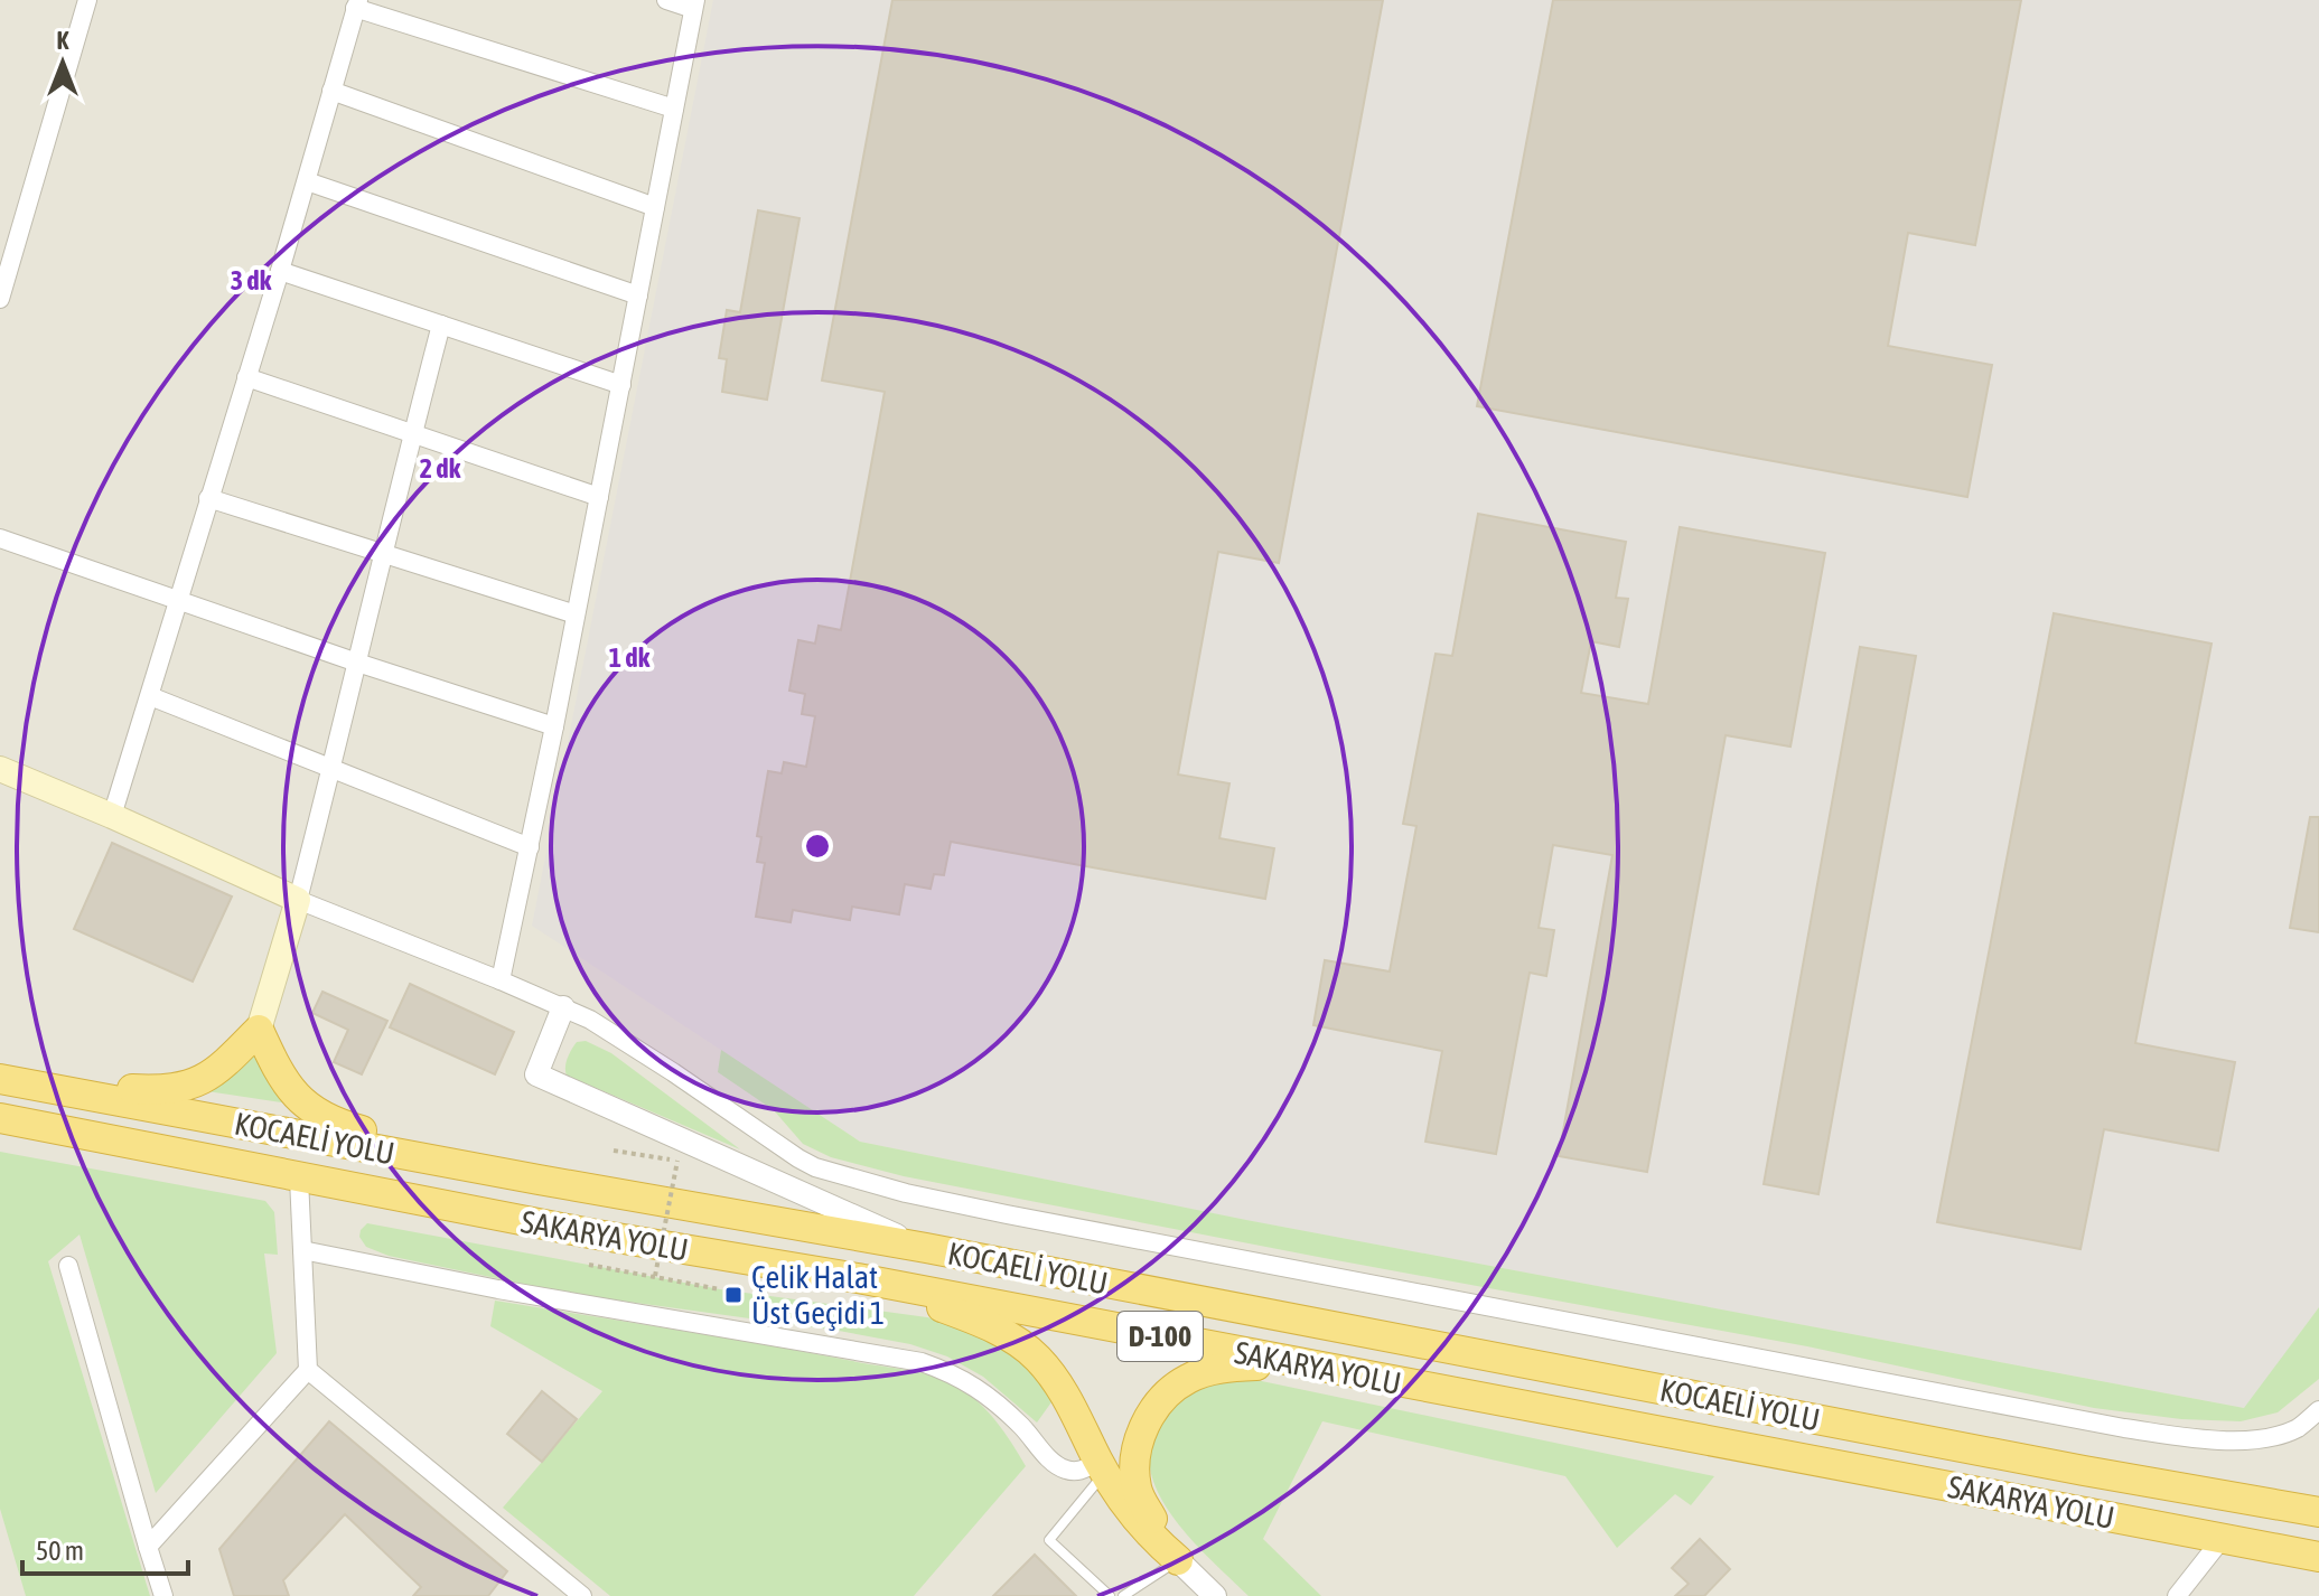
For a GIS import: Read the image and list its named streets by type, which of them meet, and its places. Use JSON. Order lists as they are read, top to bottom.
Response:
{
  "streets": {
    "highway": ["KOCAELİ YOLU", "SAKARYA YOLU", "D-100"]
  },
  "places": {
    "transit": ["Çelik Halat Üst Geçidi 1"]
  },
  "scale_bar": "50 m",
  "north": "top",
  "rings": ["3 dk", "2 dk", "1 dk"]
}
